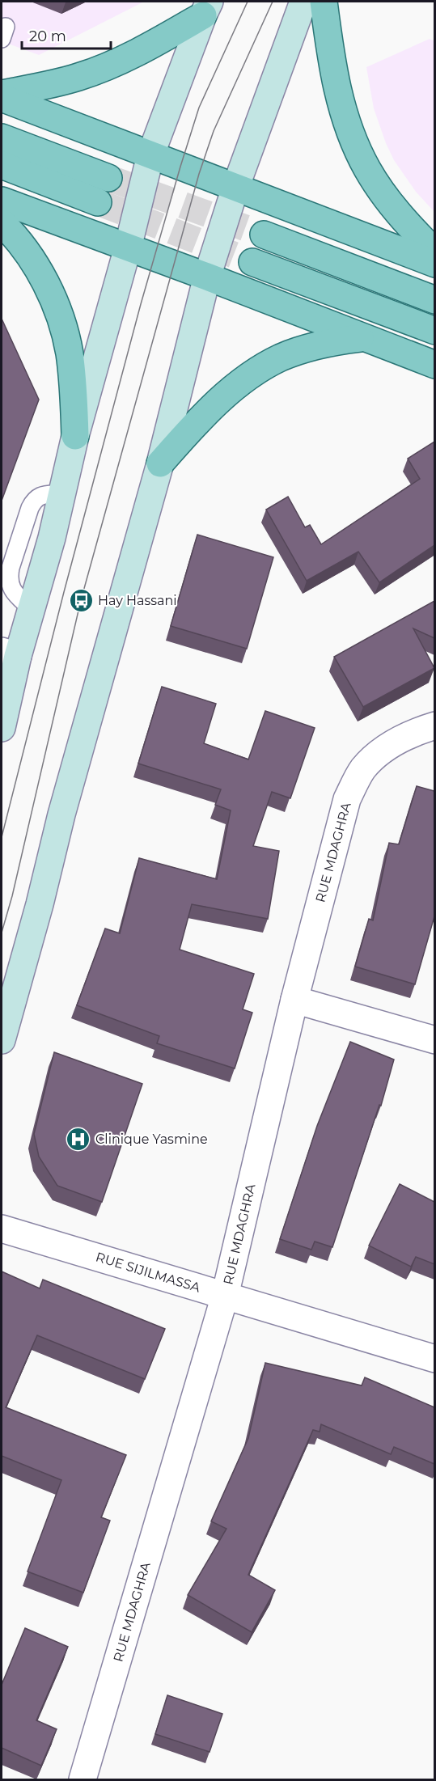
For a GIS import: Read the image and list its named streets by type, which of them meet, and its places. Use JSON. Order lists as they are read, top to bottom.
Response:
{
  "streets": {
    "street": ["RUE MDAGHRA", "RUE SIJILMASSA"]
  },
  "crossings": [
    ["RUE MDAGHRA", "RUE SIJILMASSA"]
  ],
  "places": {
    "bus stop": ["Hay Hassani"],
    "hospital": ["Clinique Yasmine"]
  },
  "scale_bar": "20 m"
}
